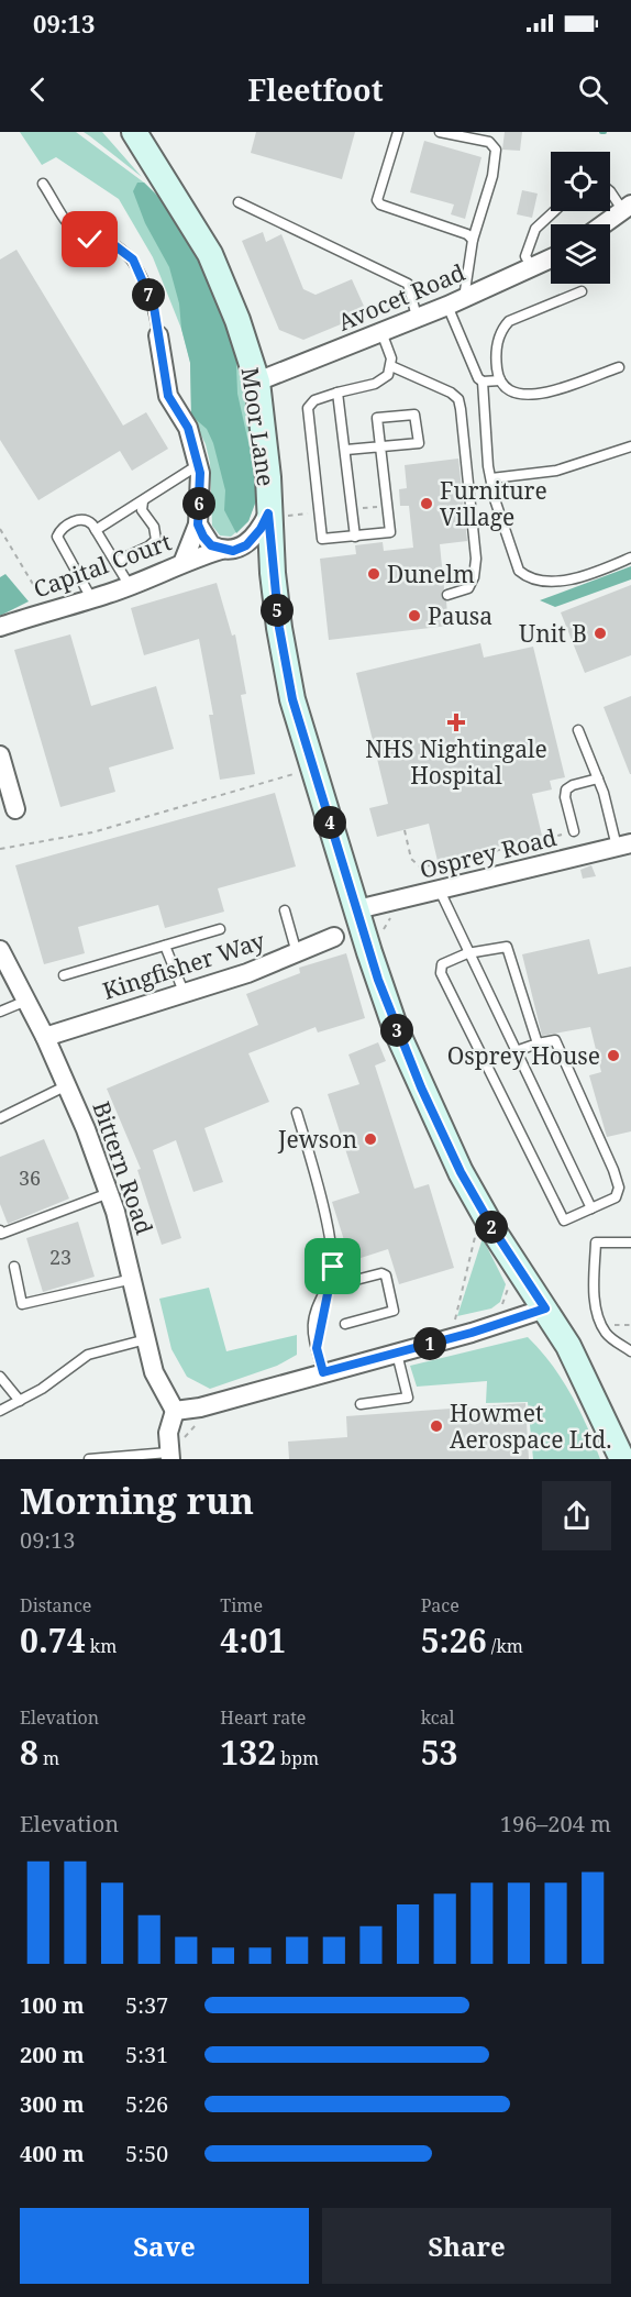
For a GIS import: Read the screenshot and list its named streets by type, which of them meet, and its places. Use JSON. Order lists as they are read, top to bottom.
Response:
{
  "streets": {
    "main road": ["Moor Lane"],
    "street": [
      "Avocet Road",
      "Capital Court",
      "Osprey Road",
      "Kingfisher Way",
      "Bittern Road"
    ]
  },
  "crossings": [
    ["Avocet Road", "Moor Lane"],
    ["Moor Lane", "Capital Court"],
    ["Moor Lane", "Osprey Road"],
    ["Kingfisher Way", "Bittern Road"]
  ],
  "places": {
    "other": [
      "Furniture Village",
      "Dunelm",
      "Pausa",
      "Unit B",
      "Osprey House",
      "Jewson",
      "Howmet Aerospace Ltd."
    ],
    "health": ["NHS Nightingale Hospital"]
  },
  "house_numbers": ["36", "23"],
  "page": {
    "status": "09:13",
    "header": "Fleetfoot",
    "pins": [
      "7",
      "6",
      "5",
      "4",
      "3",
      "2",
      "1"
    ],
    "heading": ["Morning run", "09:13"],
    "stats": [
      ["Distance", "0.74 km"],
      ["Time", "4:01"],
      ["Pace", "5:26 /km"],
      ["Elevation", "8 m"],
      ["Heart rate", "132 bpm"],
      ["kcal", "53"]
    ],
    "chart": ["Elevation", "196–204 m"],
    "list": [
      {
        "name": "100 m",
        "note": "5:37"
      },
      {
        "name": "200 m",
        "note": "5:31"
      },
      {
        "name": "300 m",
        "note": "5:26"
      },
      {
        "name": "400 m",
        "note": "5:50"
      }
    ],
    "buttons": ["Save", "Share"]
  }
}
